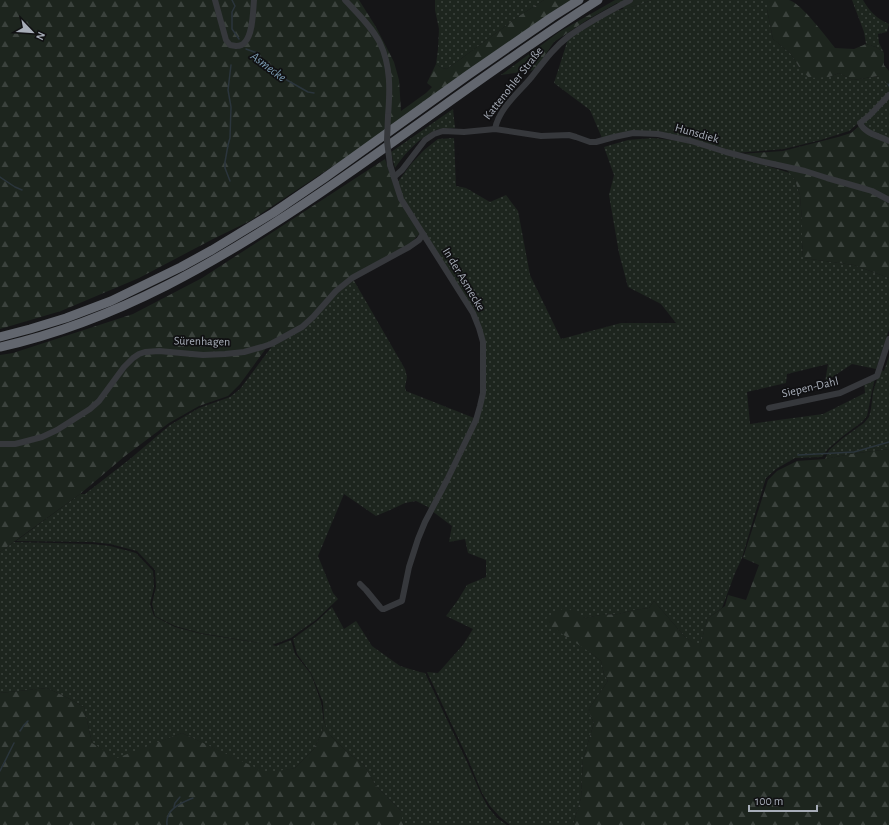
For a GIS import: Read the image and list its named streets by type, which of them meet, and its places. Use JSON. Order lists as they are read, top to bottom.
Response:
{
  "streets": {
    "street": [
      "Kattenohler Straße",
      "Hunsdiek",
      "In der Asmecke",
      "Sürenhagen",
      "Siepen-Dahl"
    ]
  },
  "crossings": [
    ["Kattenohler Straße", "Hunsdiek"],
    ["Kattenohler Straße", "In der Asmecke"],
    ["In der Asmecke", "Sürenhagen"]
  ],
  "water": ["Asmecke"],
  "scale_bar": "100 m",
  "north": "bottom right"
}
